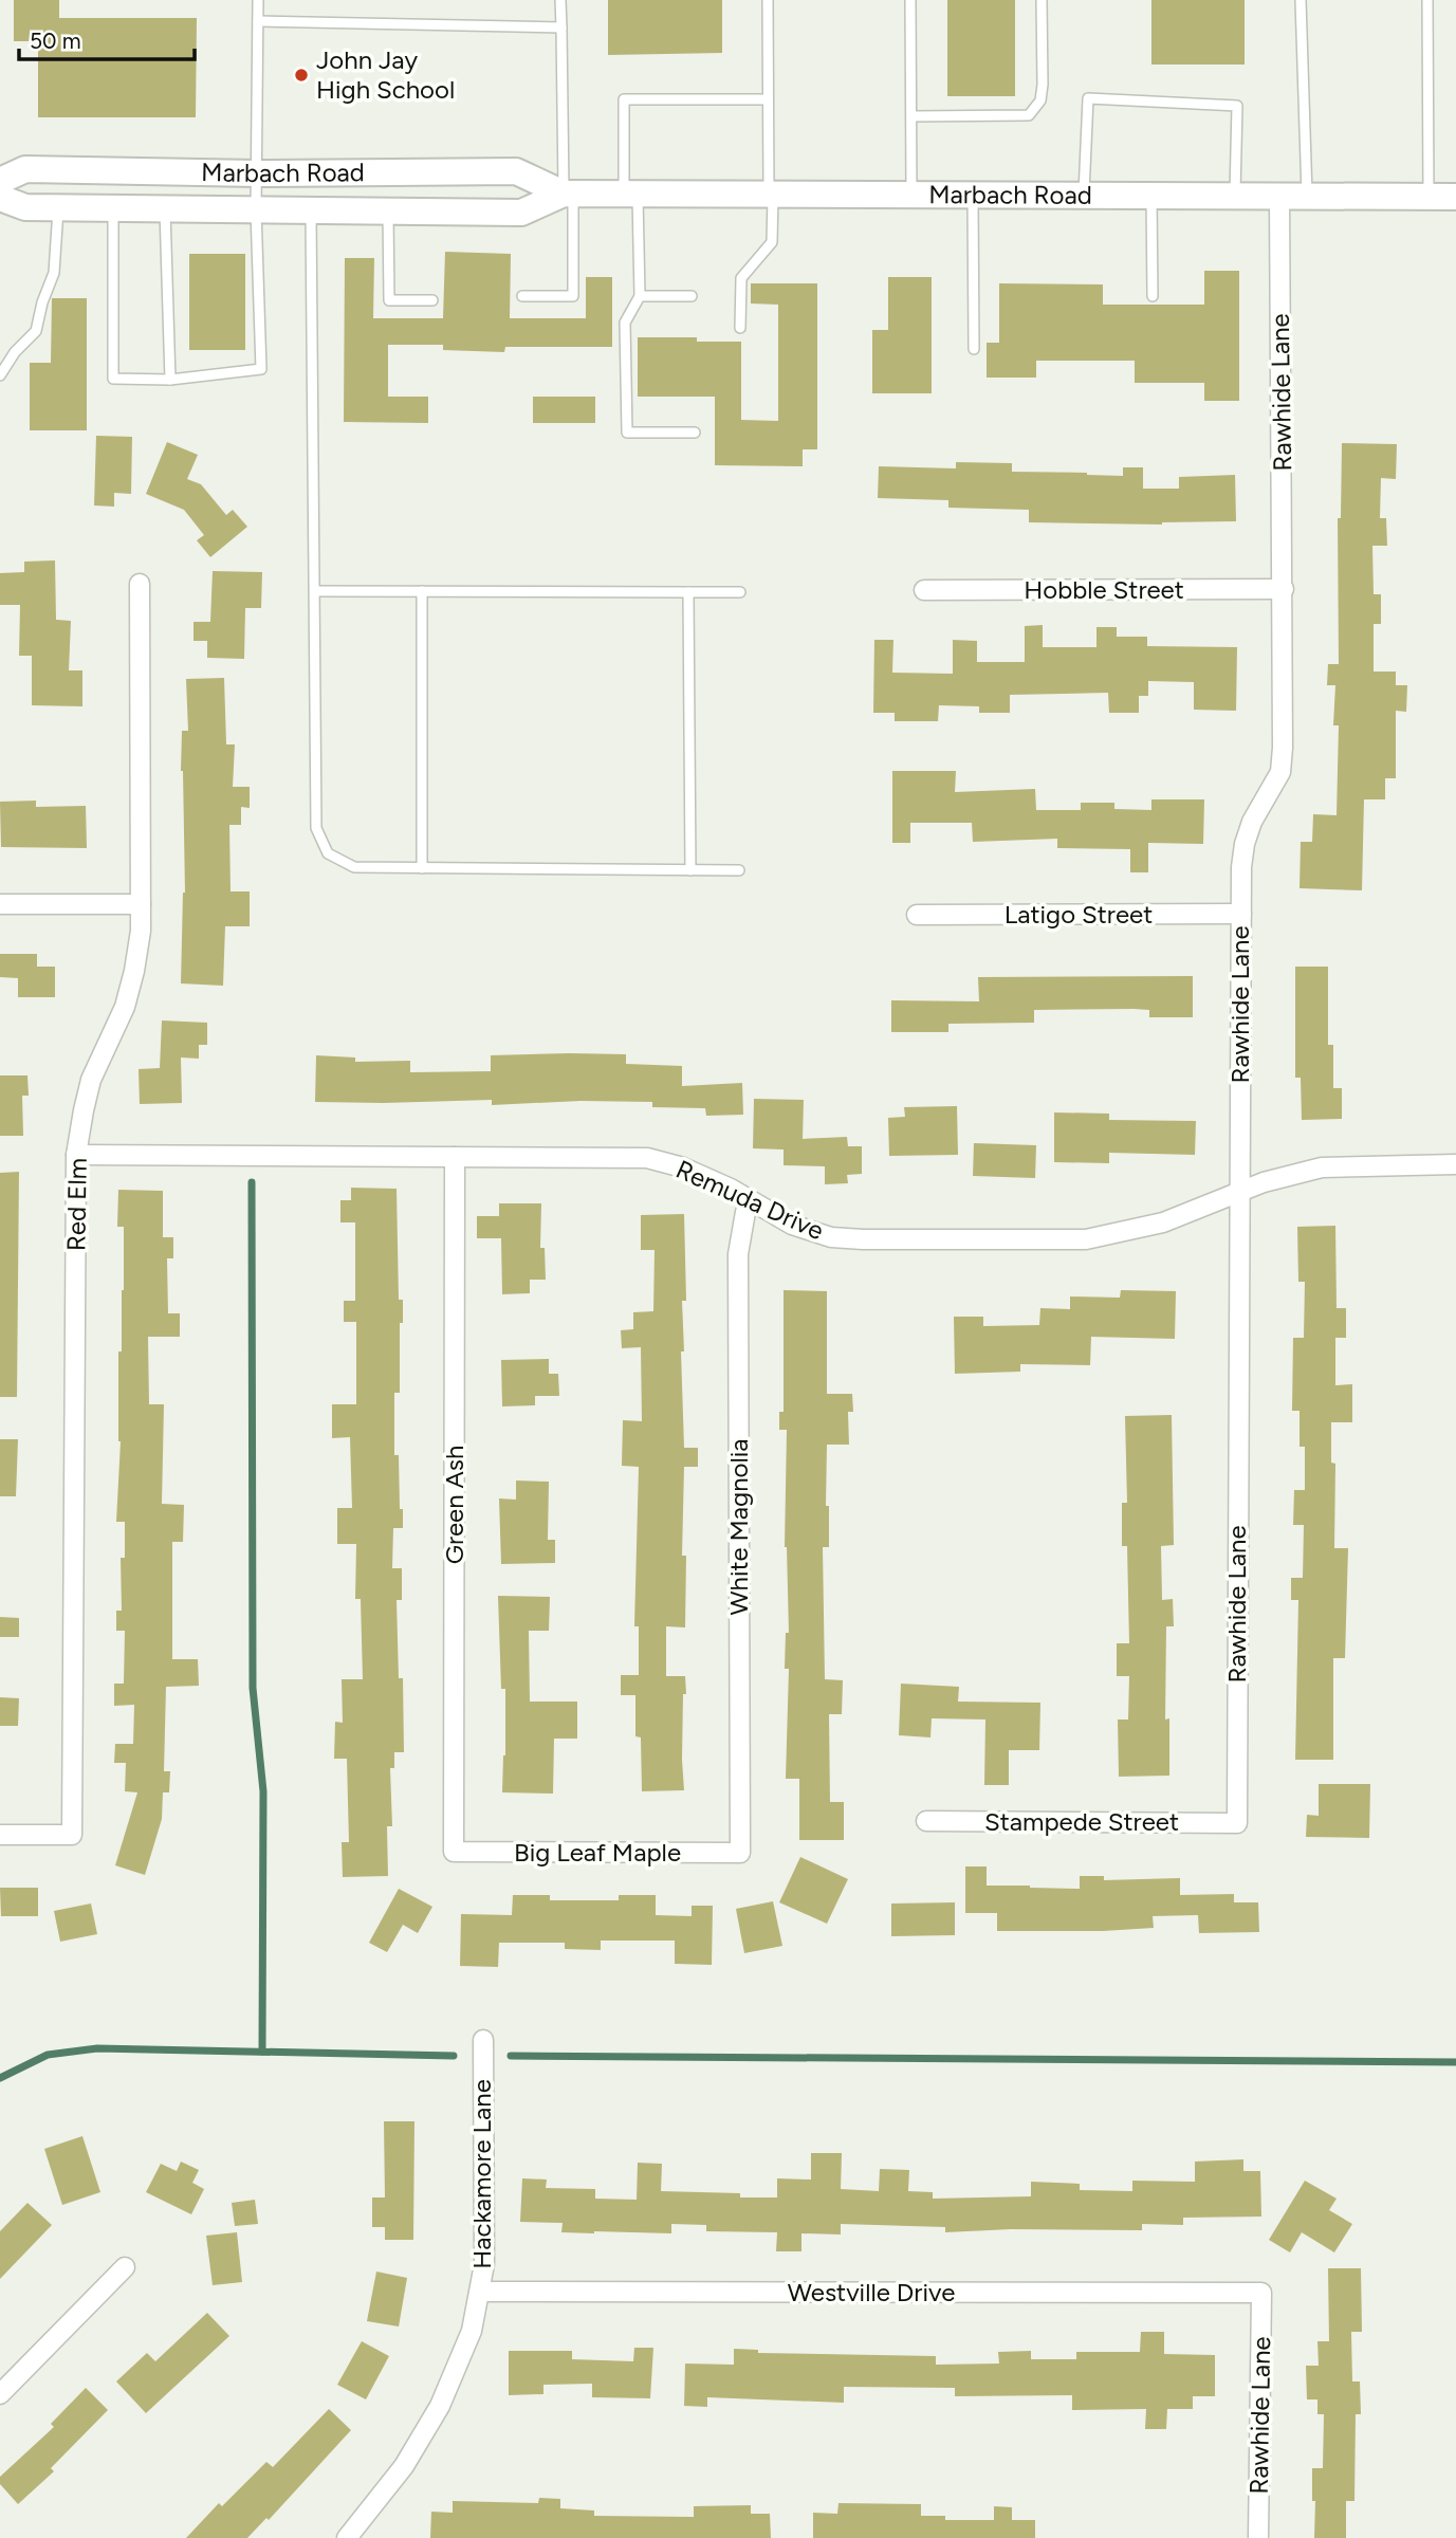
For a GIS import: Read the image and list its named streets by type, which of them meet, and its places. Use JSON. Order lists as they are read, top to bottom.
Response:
{
  "streets": {
    "main road": ["Marbach Road"],
    "street": [
      "Rawhide Lane",
      "Hobble Street",
      "Latigo Street",
      "Remuda Drive",
      "Red Elm",
      "Green Ash",
      "White Magnolia",
      "Stampede Street",
      "Big Leaf Maple",
      "Hackamore Lane",
      "Westville Drive"
    ]
  },
  "crossings": [
    ["Marbach Road", "Rawhide Lane"],
    ["Rawhide Lane", "Hobble Street"],
    ["Rawhide Lane", "Latigo Street"],
    ["Rawhide Lane", "Remuda Drive"],
    ["Rawhide Lane", "Stampede Street"],
    ["Rawhide Lane", "Westville Drive"],
    ["Remuda Drive", "Red Elm"],
    ["Remuda Drive", "Green Ash"],
    ["Remuda Drive", "White Magnolia"],
    ["Green Ash", "Big Leaf Maple"],
    ["White Magnolia", "Big Leaf Maple"],
    ["Hackamore Lane", "Westville Drive"]
  ],
  "places": ["John Jay High School"],
  "scale_bar": "50 m"
}
